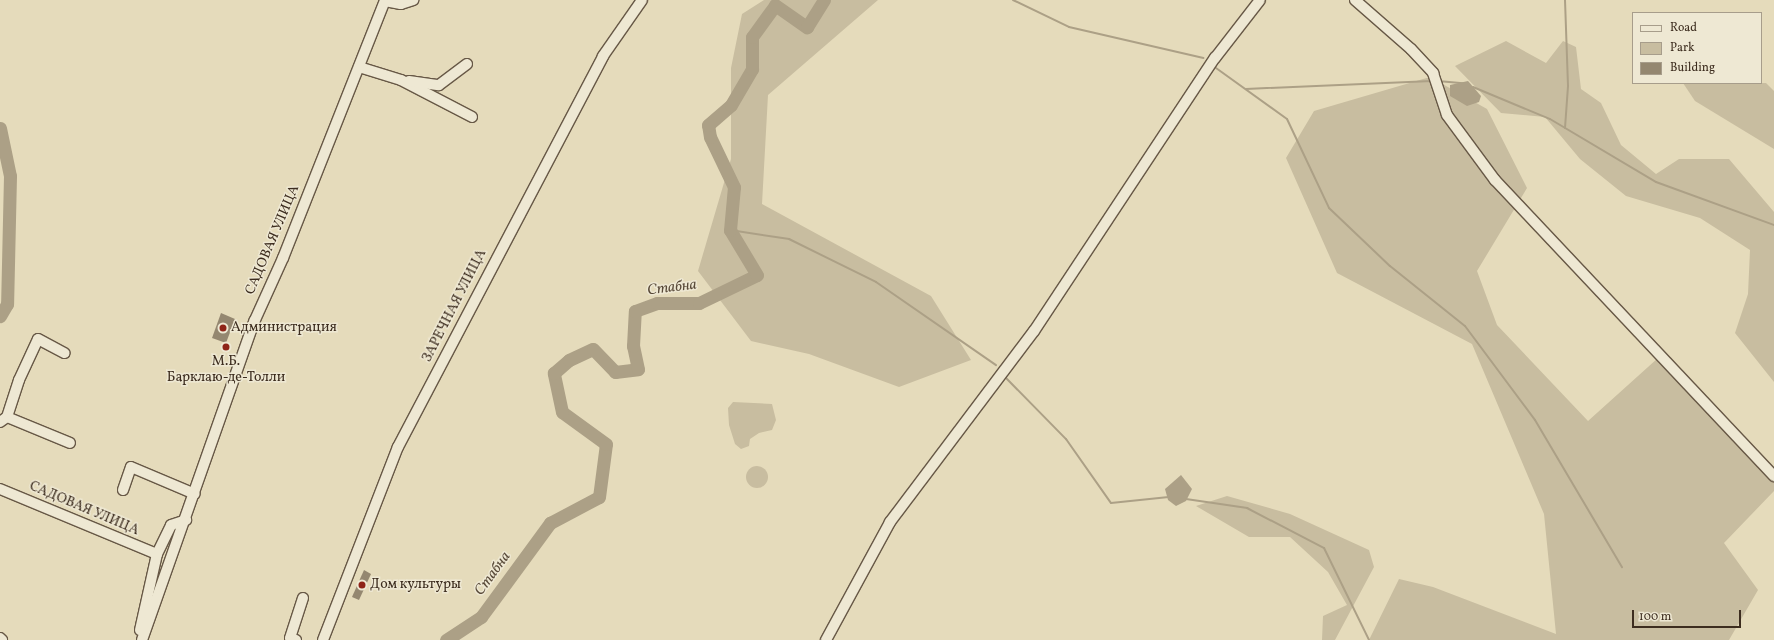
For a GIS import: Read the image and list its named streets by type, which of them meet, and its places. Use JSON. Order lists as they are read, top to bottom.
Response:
{
  "streets": {
    "street": ["САДОВАЯ УЛИЦА", "ЗАРЕЧНАЯ УЛИЦА"]
  },
  "water": ["Стабна"],
  "places": ["Администрация", "М.Б. Барклаю-де-Толли", "Дом культуры"],
  "legend": ["Road", "Park", "Building"],
  "scale_bar": "100 m"
}
